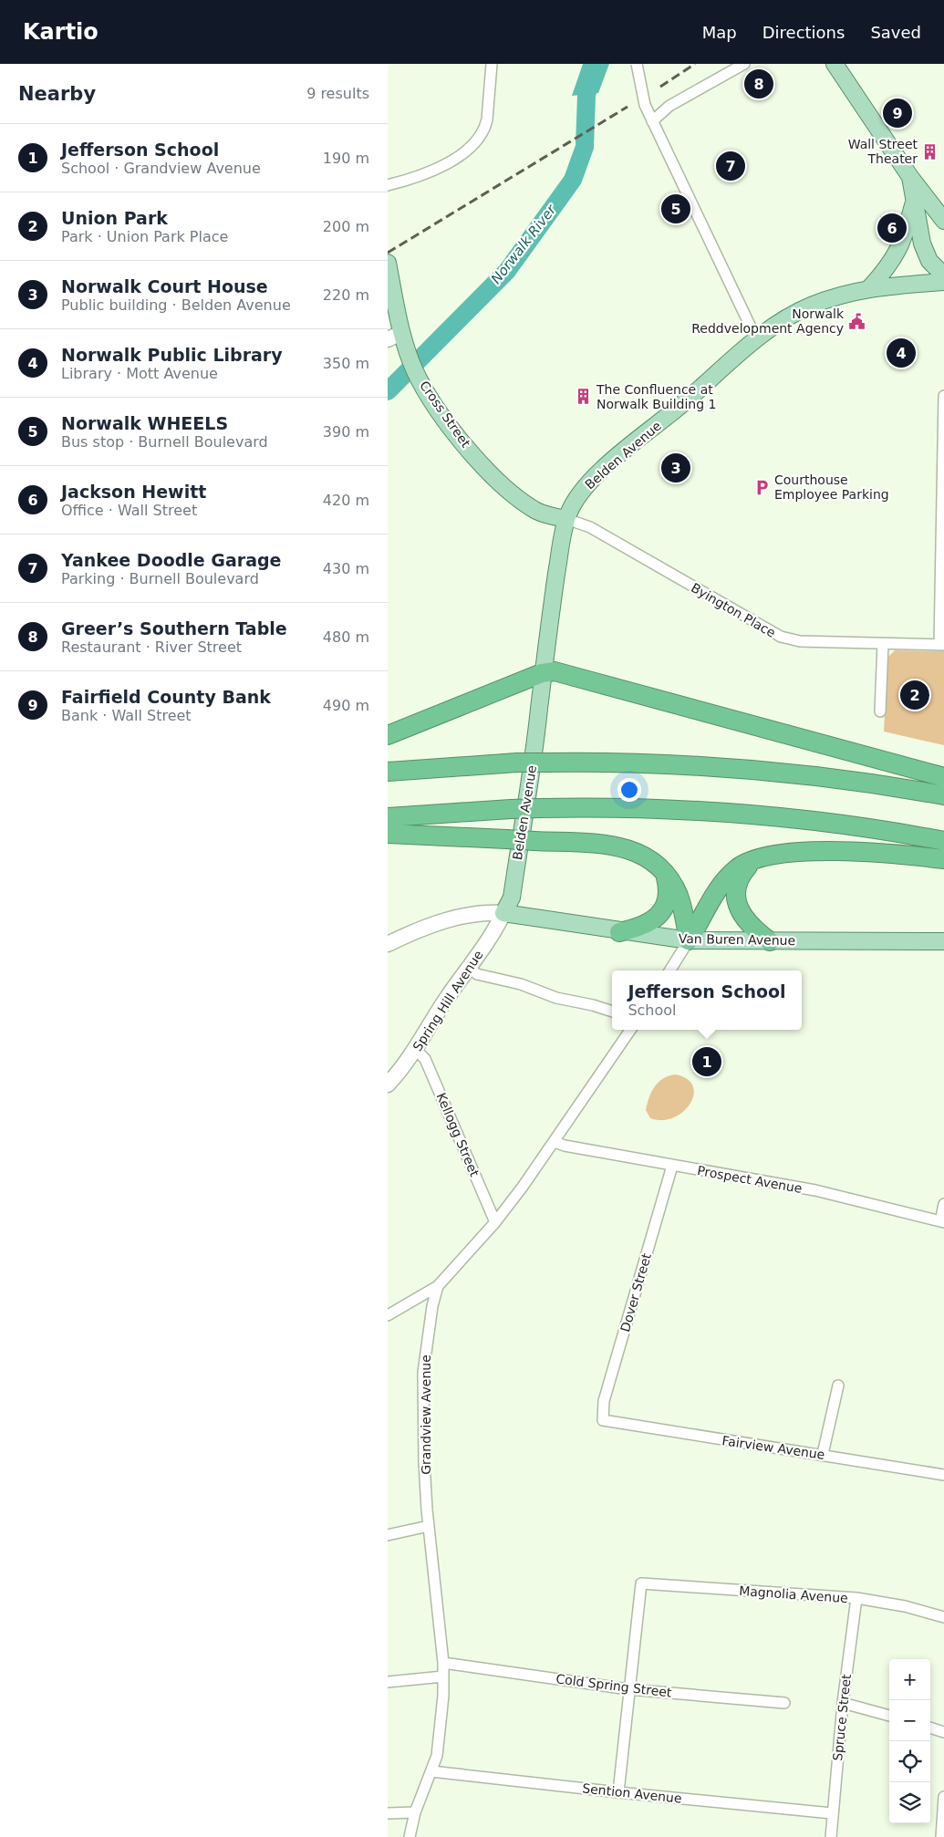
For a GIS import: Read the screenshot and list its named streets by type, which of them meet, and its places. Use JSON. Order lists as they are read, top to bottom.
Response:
{
  "streets": {
    "main road": ["Cross Street", "Belden Avenue", "Van Buren Avenue"],
    "street": [
      "Byington Place",
      "Spring Hill Avenue",
      "Kellogg Street",
      "Prospect Avenue",
      "Dover Street",
      "Grandview Avenue",
      "Fairview Avenue",
      "Magnolia Avenue",
      "Cold Spring Street",
      "Spruce Street",
      "Sention Avenue"
    ]
  },
  "crossings": [
    ["Cross Street", "Belden Avenue"],
    ["Cross Street", "Byington Place"],
    ["Belden Avenue", "Byington Place"],
    ["Belden Avenue", "Van Buren Avenue"],
    ["Belden Avenue", "Spring Hill Avenue"],
    ["Van Buren Avenue", "Spring Hill Avenue"],
    ["Spring Hill Avenue", "Kellogg Street"],
    ["Kellogg Street", "Grandview Avenue"],
    ["Prospect Avenue", "Dover Street"],
    ["Prospect Avenue", "Grandview Avenue"],
    ["Dover Street", "Fairview Avenue"],
    ["Grandview Avenue", "Cold Spring Street"],
    ["Grandview Avenue", "Sention Avenue"],
    ["Magnolia Avenue", "Cold Spring Street"],
    ["Magnolia Avenue", "Spruce Street"],
    ["Spruce Street", "Sention Avenue"]
  ],
  "water": ["Norwalk River"],
  "places": {
    "building": ["Wall Street Theater", "The Confluence at Norwalk Building 1"],
    "public building": ["Norwalk Reddvelopment Agency"],
    "parking": ["Courthouse Employee Parking"]
  },
  "page": {
    "header": "Kartio",
    "nav": ["Map", "Directions", "Saved"],
    "heading": ["Nearby", "9 results"],
    "pins": [
      "8",
      "9",
      "7",
      "5",
      "6",
      "4",
      "3",
      "2",
      "1"
    ],
    "list": [
      {
        "mark": "1",
        "name": "Jefferson School",
        "note": "School · Grandview Avenue",
        "value": "190 m"
      },
      {
        "mark": "2",
        "name": "Union Park",
        "note": "Park · Union Park Place",
        "value": "200 m"
      },
      {
        "mark": "3",
        "name": "Norwalk Court House",
        "note": "Public building · Belden Avenue",
        "value": "220 m"
      },
      {
        "mark": "4",
        "name": "Norwalk Public Library",
        "note": "Library · Mott Avenue",
        "value": "350 m"
      },
      {
        "mark": "5",
        "name": "Norwalk WHEELS",
        "note": "Bus stop · Burnell Boulevard",
        "value": "390 m"
      },
      {
        "mark": "6",
        "name": "Jackson Hewitt",
        "note": "Office · Wall Street",
        "value": "420 m"
      },
      {
        "mark": "7",
        "name": "Yankee Doodle Garage",
        "note": "Parking · Burnell Boulevard",
        "value": "430 m"
      },
      {
        "mark": "8",
        "name": "Greer’s Southern Table",
        "note": "Restaurant · River Street",
        "value": "480 m"
      },
      {
        "mark": "9",
        "name": "Fairfield County Bank",
        "note": "Bank · Wall Street",
        "value": "490 m"
      }
    ],
    "popup": ["Jefferson School", "School"],
    "map_buttons": ["+", "−"]
  }
}
